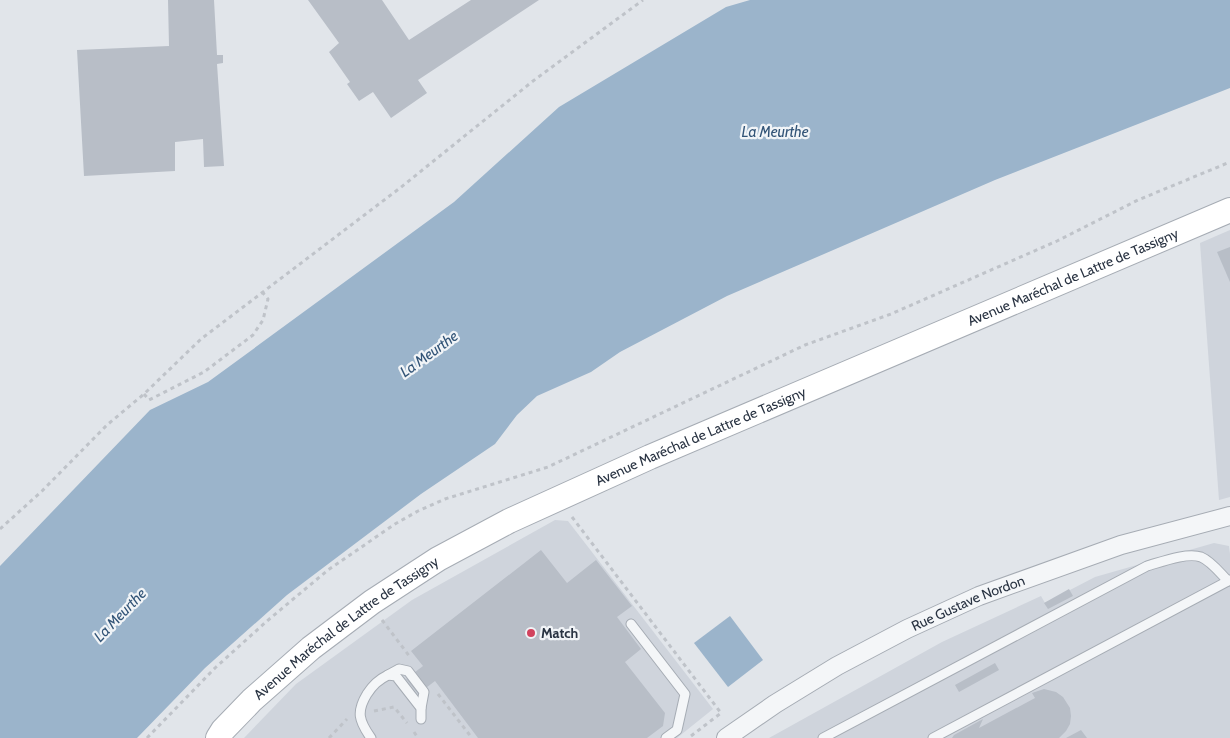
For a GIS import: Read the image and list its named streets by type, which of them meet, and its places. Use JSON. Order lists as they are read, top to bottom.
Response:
{
  "streets": {
    "main road": ["Avenue Maréchal de Lattre de Tassigny"],
    "street": ["Rue Gustave Nordon"]
  },
  "water": ["La Meurthe"],
  "places": ["Match"]
}
